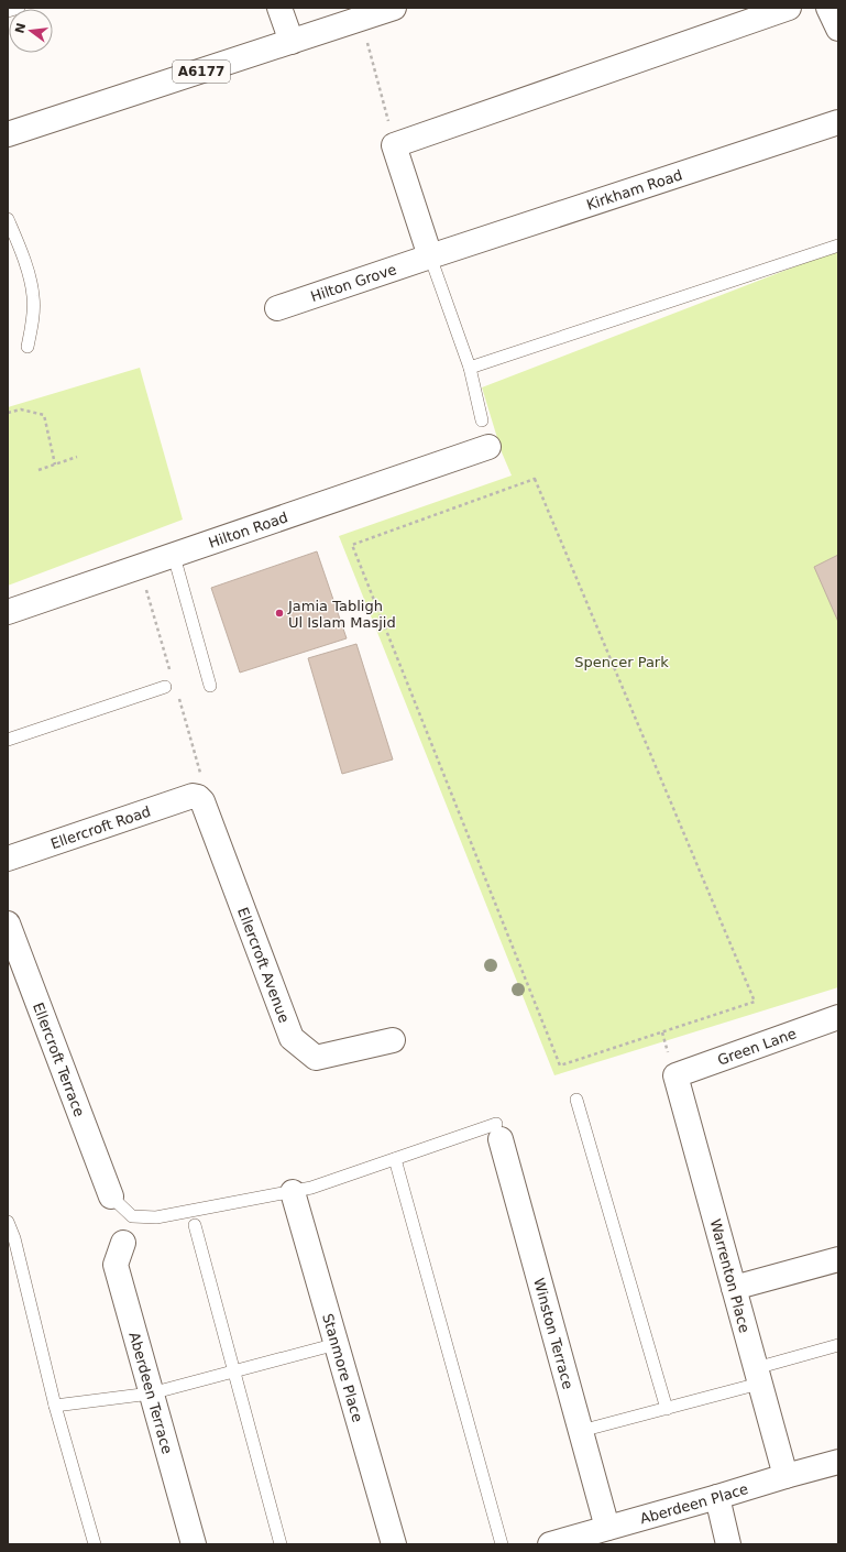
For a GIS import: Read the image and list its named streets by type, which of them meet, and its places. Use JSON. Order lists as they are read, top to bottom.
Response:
{
  "streets": {
    "street": [
      "A6177",
      "Kirkham Road",
      "Hilton Grove",
      "Hilton Road",
      "Ellercroft Road",
      "Ellercroft Avenue",
      "Green Lane",
      "Ellercroft Terrace",
      "Warrenton Place",
      "Winston Terrace",
      "Stanmore Place",
      "Aberdeen Terrace",
      "Aberdeen Place"
    ]
  },
  "crossings": [
    ["Kirkham Road", "Hilton Grove"],
    ["Ellercroft Road", "Ellercroft Avenue"],
    ["Green Lane", "Warrenton Place"],
    ["Warrenton Place", "Aberdeen Place"],
    ["Winston Terrace", "Aberdeen Place"]
  ],
  "parks": ["Spencer Park"],
  "places": ["Jamia Tabligh Ul Islam Masjid"],
  "north": "left"
}
